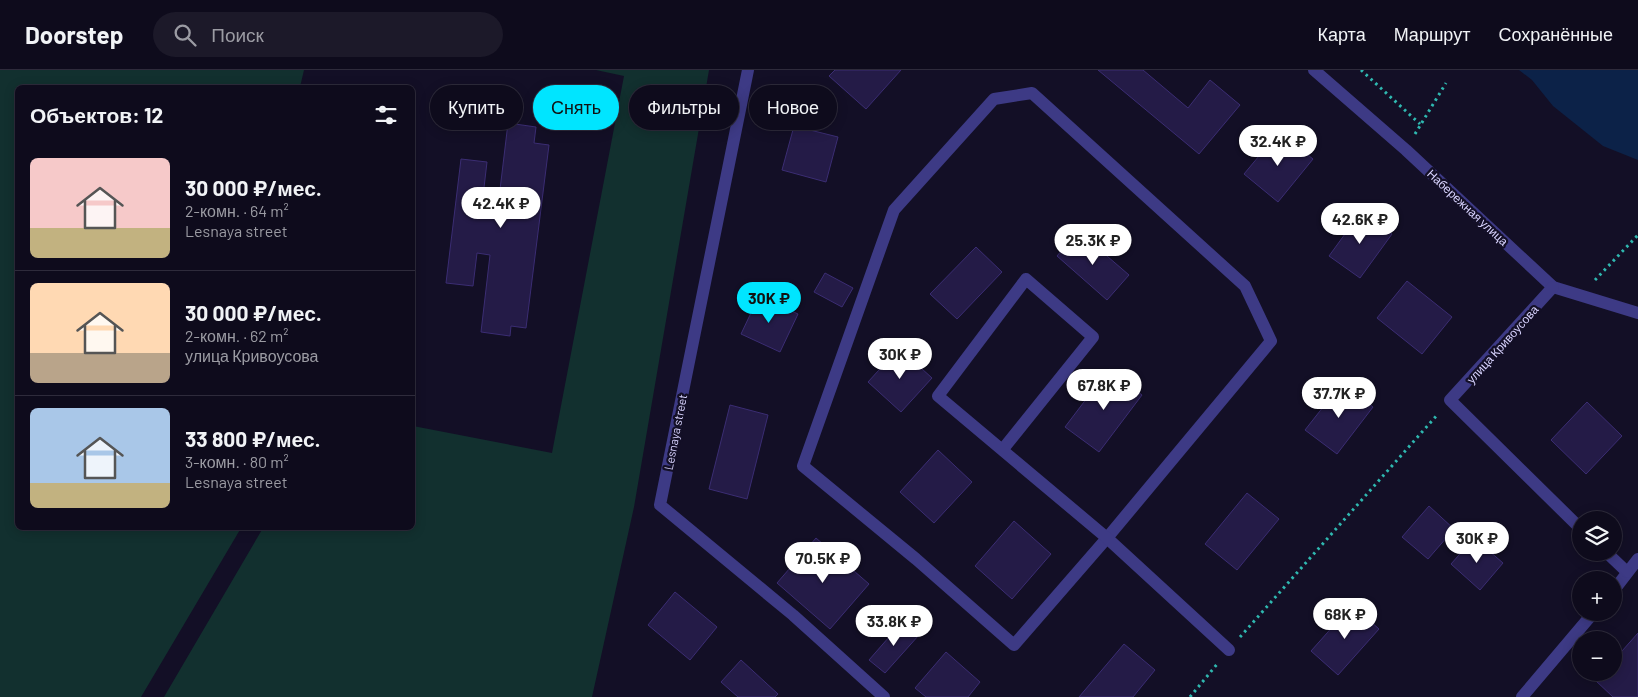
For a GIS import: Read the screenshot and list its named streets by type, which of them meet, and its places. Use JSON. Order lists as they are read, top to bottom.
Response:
{
  "streets": {
    "street": ["Набережная улица", "улица Кривоусова", "Lesnaya street"]
  },
  "crossings": [
    ["Набережная улица", "улица Кривоусова"]
  ],
  "page": {
    "header": "Doorstep",
    "search": "Поиск",
    "nav": ["Карта", "Маршрут", "Сохранённые"],
    "chip": [
      "Купить",
      "Снять",
      "Фильтры",
      "Новое"
    ],
    "heading": "Объектов: 12",
    "price": [
      "32.4K ₽",
      "42.4K ₽",
      "42.6K ₽",
      "25.3K ₽",
      "30K ₽",
      "30K ₽",
      "67.8K ₽",
      "37.7K ₽",
      "30K ₽",
      "70.5K ₽",
      "68K ₽",
      "33.8K ₽"
    ],
    "list": [
      {
        "name": "30 000 ₽/мес.",
        "note": "2-комн. · 64 m² · Lesnaya street"
      },
      {
        "name": "30 000 ₽/мес.",
        "note": "2-комн. · 62 m² · улица Кривоусова"
      },
      {
        "name": "33 800 ₽/мес.",
        "note": "3-комн. · 80 m² · Lesnaya street"
      }
    ],
    "map_buttons": ["+", "−"]
  }
}
